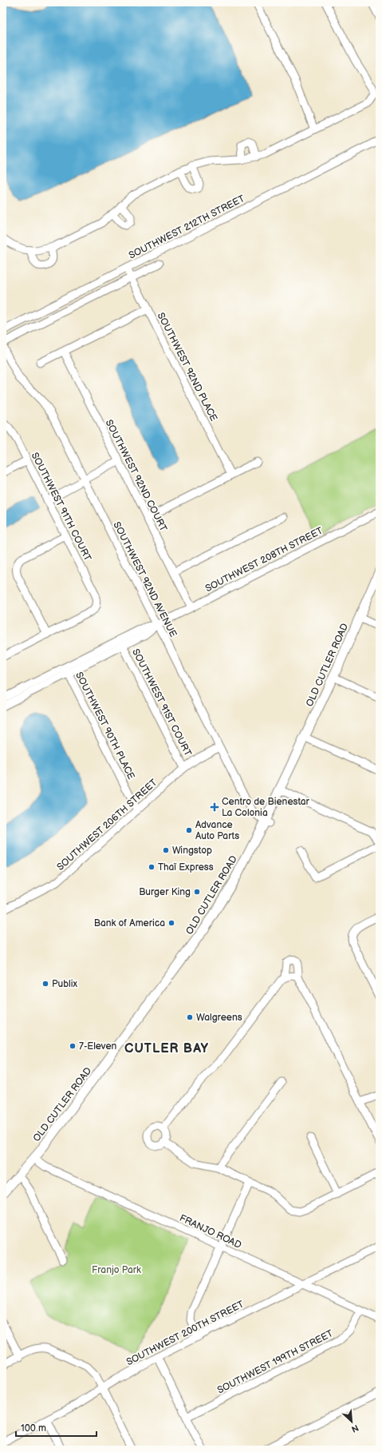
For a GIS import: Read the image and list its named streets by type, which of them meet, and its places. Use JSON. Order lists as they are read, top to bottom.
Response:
{
  "streets": {
    "main road": ["OLD CUTLER ROAD"],
    "street": [
      "SOUTHWEST 212TH STREET",
      "SOUTHWEST 92ND PLACE",
      "SOUTHWEST 92ND COURT",
      "SOUTHWEST 91TH COURT",
      "SOUTHWEST 208TH STREET",
      "SOUTHWEST 92ND AVENUE",
      "SOUTHWEST 91ST COURT",
      "SOUTHWEST 90TH PLACE",
      "SOUTHWEST 206TH STREET",
      "FRANJO ROAD",
      "SOUTHWEST 200TH STREET",
      "SOUTHWEST 199TH STREET"
    ]
  },
  "crossings": [
    ["SOUTHWEST 212TH STREET", "SOUTHWEST 92ND PLACE"],
    ["SOUTHWEST 92ND COURT", "SOUTHWEST 208TH STREET"],
    ["SOUTHWEST 208TH STREET", "SOUTHWEST 92ND AVENUE"],
    ["SOUTHWEST 208TH STREET", "SOUTHWEST 91ST COURT"],
    ["SOUTHWEST 208TH STREET", "SOUTHWEST 90TH PLACE"],
    ["SOUTHWEST 92ND AVENUE", "OLD CUTLER ROAD"],
    ["SOUTHWEST 92ND AVENUE", "SOUTHWEST 206TH STREET"],
    ["OLD CUTLER ROAD", "FRANJO ROAD"],
    ["SOUTHWEST 91ST COURT", "SOUTHWEST 206TH STREET"],
    ["SOUTHWEST 90TH PLACE", "SOUTHWEST 206TH STREET"],
    ["FRANJO ROAD", "SOUTHWEST 200TH STREET"],
    ["FRANJO ROAD", "SOUTHWEST 199TH STREET"]
  ],
  "districts": ["CUTLER BAY"],
  "parks": ["Franjo Park"],
  "places": {
    "health": ["Centro de Bienestar La Colonia"],
    "other": [
      "Advance Auto Parts",
      "Wingstop",
      "Thaï Express",
      "Burger King",
      "Bank of America",
      "Publix",
      "Walgreens",
      "7-Eleven"
    ]
  },
  "scale_bar": "100 m",
  "north": "bottom right"
}
